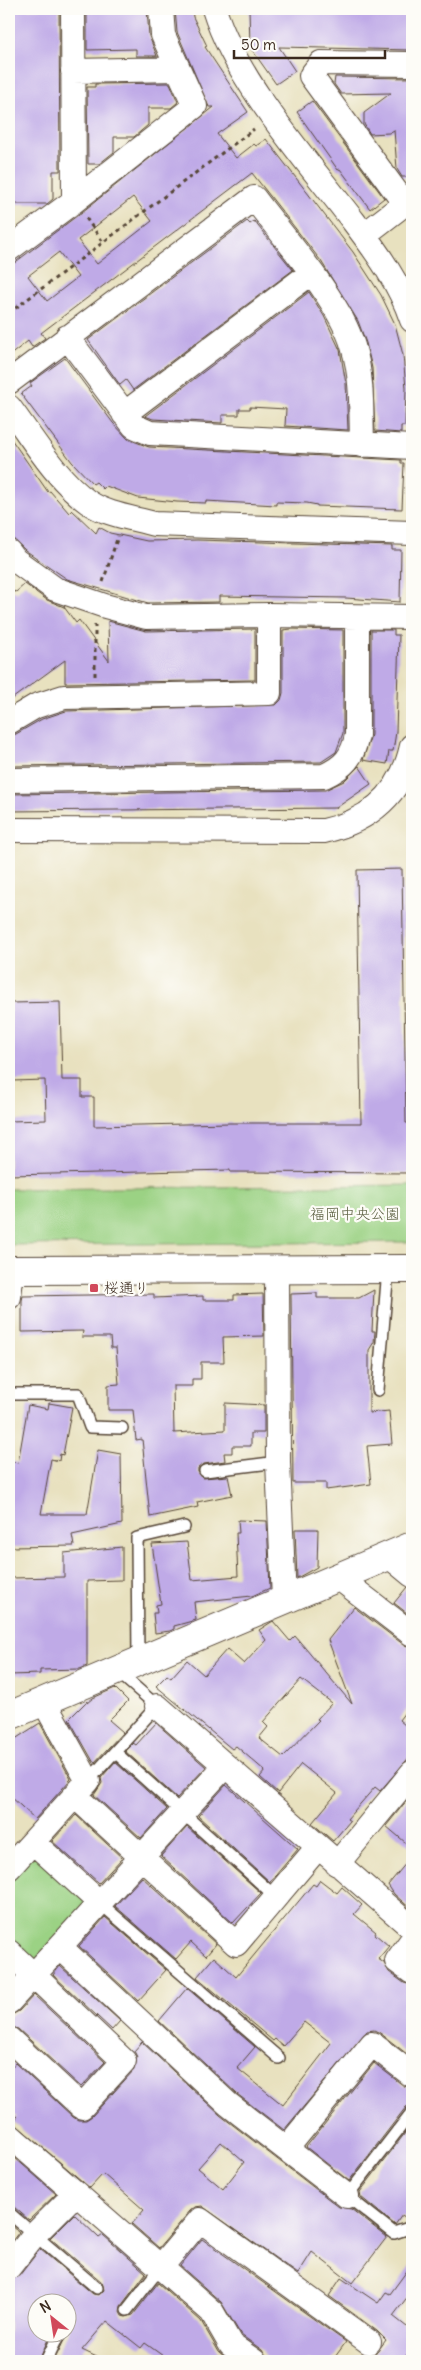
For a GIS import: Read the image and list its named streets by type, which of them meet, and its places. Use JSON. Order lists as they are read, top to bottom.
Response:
{
  "parks": ["福岡中央公園"],
  "places": {
    "transit": ["桜通り"]
  },
  "scale_bar": "50 m",
  "north": "top left"
}
